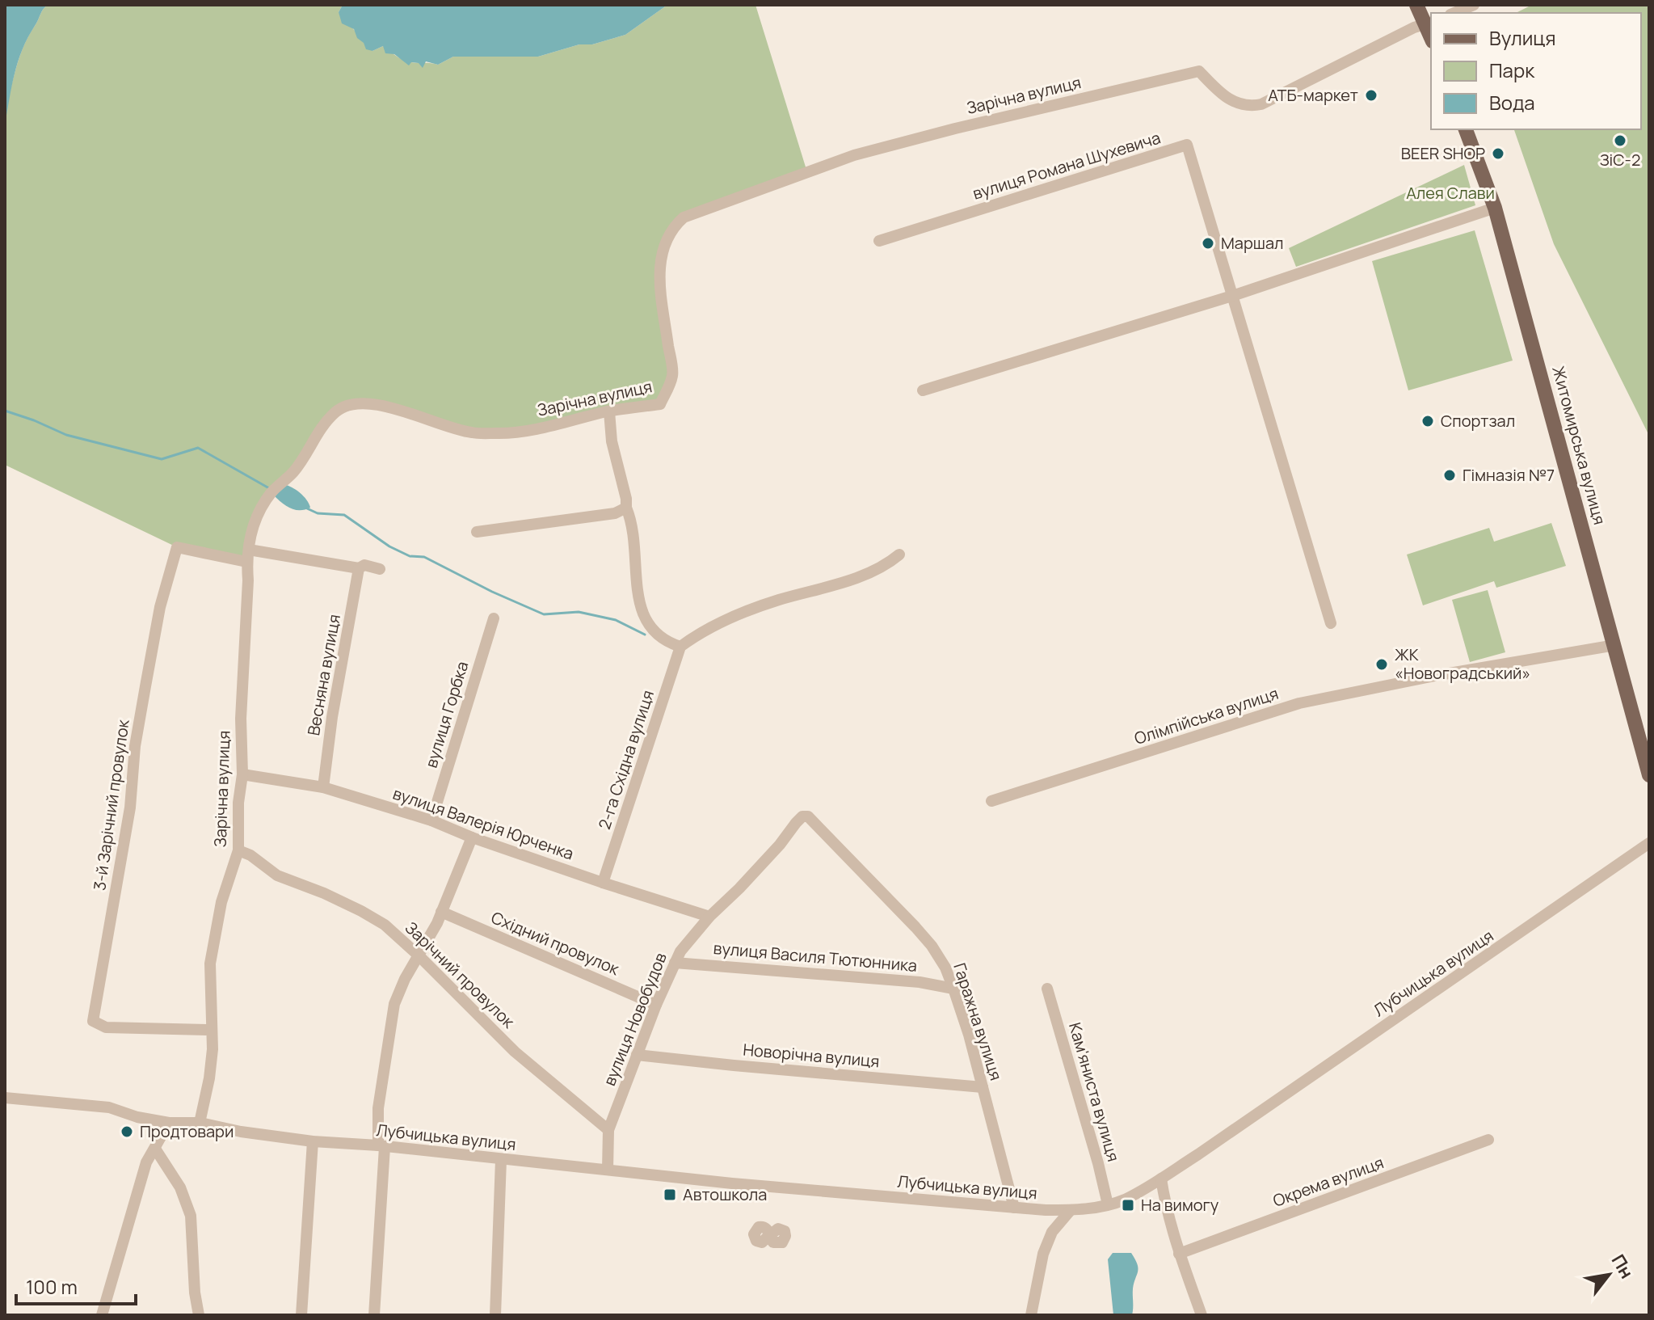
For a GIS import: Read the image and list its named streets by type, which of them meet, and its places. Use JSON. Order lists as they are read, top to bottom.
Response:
{
  "streets": {
    "main road": ["Житомирська вулиця"],
    "street": [
      "Зарічна вулиця",
      "вулиця Романа Шухевича",
      "Весняна вулиця",
      "вулиця Горбка",
      "Олімпійська вулиця",
      "2-га Східна вулиця",
      "3-й Зарічний провулок",
      "вулиця Валерія Юрченка",
      "Східний провулок",
      "вулиця Василя Тютюнника",
      "Лубчицька вулиця",
      "Зарічний провулок",
      "вулиця Новобудов",
      "Гаражна вулиця",
      "Новорічна вулиця",
      "Кам'яниста вулиця",
      "Окрема вулиця"
    ]
  },
  "crossings": [
    ["Зарічна вулиця", "3-й Зарічний провулок"],
    ["Зарічна вулиця", "вулиця Валерія Юрченка"],
    ["Зарічна вулиця", "Лубчицька вулиця"],
    ["Зарічна вулиця", "Зарічний провулок"],
    ["Житомирська вулиця", "Олімпійська вулиця"],
    ["Весняна вулиця", "вулиця Валерія Юрченка"],
    ["вулиця Горбка", "вулиця Валерія Юрченка"],
    ["2-га Східна вулиця", "вулиця Валерія Юрченка"],
    ["вулиця Валерія Юрченка", "вулиця Новобудов"],
    ["Східний провулок", "вулиця Новобудов"],
    ["вулиця Василя Тютюнника", "вулиця Новобудов"],
    ["вулиця Василя Тютюнника", "Гаражна вулиця"],
    ["Лубчицька вулиця", "вулиця Новобудов"],
    ["Лубчицька вулиця", "Гаражна вулиця"],
    ["Лубчицька вулиця", "Кам'яниста вулиця"],
    ["Зарічний провулок", "вулиця Новобудов"],
    ["вулиця Новобудов", "Гаражна вулиця"],
    ["вулиця Новобудов", "Новорічна вулиця"],
    ["Гаражна вулиця", "Новорічна вулиця"]
  ],
  "parks": ["Алея Слави"],
  "places": {
    "other": [
      "АТБ-маркет",
      "ЗіС-2",
      "BEER SHOP",
      "Маршал",
      "Спортзал",
      "Гімназія №7",
      "ЖК «Новоградський»",
      "Продтовари"
    ],
    "transit": ["Автошкола", "На вимогу"]
  },
  "legend": ["Вулиця", "Парк", "Вода"],
  "scale_bar": "100 m",
  "north": "top right"
}
